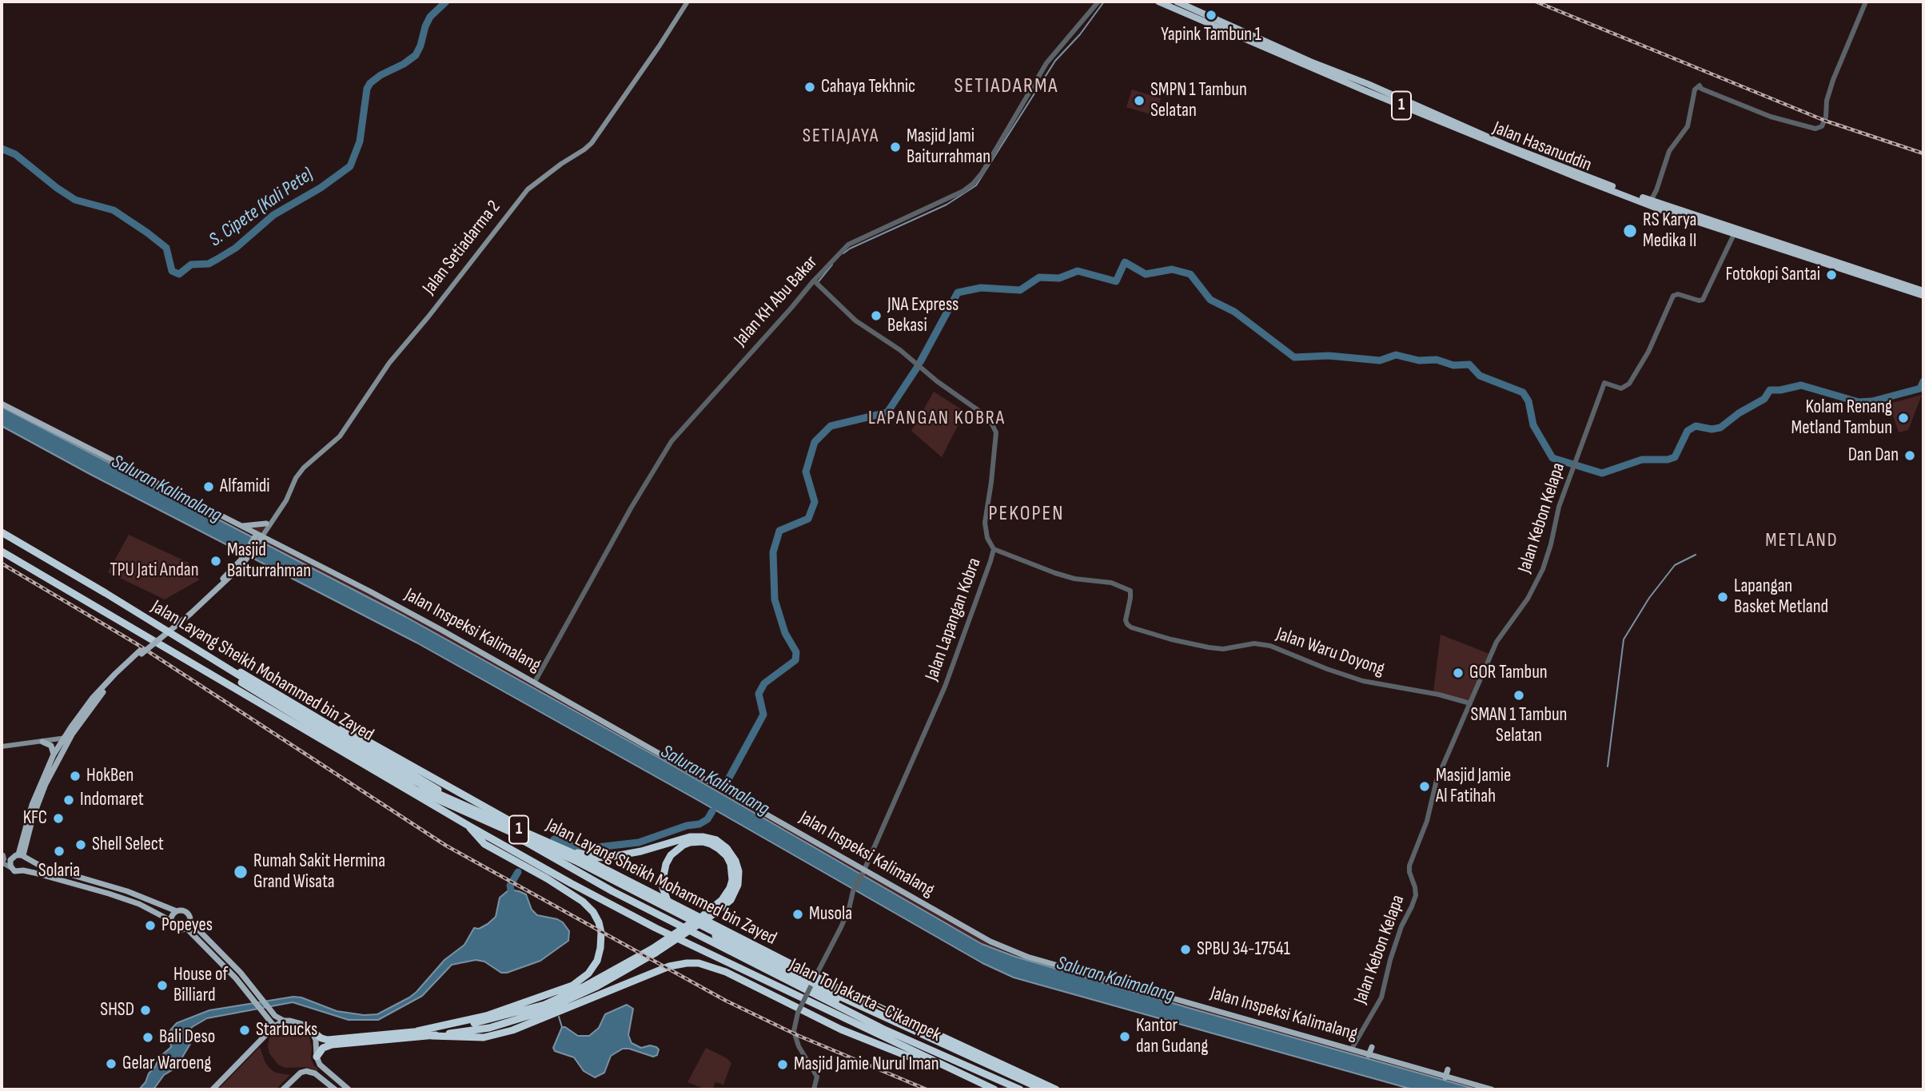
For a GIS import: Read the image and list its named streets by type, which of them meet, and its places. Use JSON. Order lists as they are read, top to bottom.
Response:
{
  "streets": {
    "highway": [
      "1",
      "Jalan Hasanuddin",
      "Jalan Layang Sheikh Mohammed bin Zayed",
      "Jalan Tol Jakarta–Cikampek"
    ],
    "main road": ["Jalan Setiadarma 2", "Jalan Inspeksi Kalimalang"],
    "street": [
      "Jalan KH Abu Bakar",
      "Jalan Kebon Kelapa",
      "Jalan Lapangan Kobra",
      "Jalan Waru Doyong"
    ]
  },
  "crossings": [
    ["Jalan Hasanuddin", "Jalan Kebon Kelapa"],
    ["Jalan Setiadarma 2", "Jalan Inspeksi Kalimalang"],
    ["Jalan KH Abu Bakar", "Jalan Lapangan Kobra"],
    ["Jalan KH Abu Bakar", "Jalan Inspeksi Kalimalang"],
    ["Jalan Kebon Kelapa", "Jalan Inspeksi Kalimalang"],
    ["Jalan Kebon Kelapa", "Jalan Waru Doyong"],
    ["Jalan Lapangan Kobra", "Jalan Inspeksi Kalimalang"],
    ["Jalan Lapangan Kobra", "Jalan Waru Doyong"],
    ["Jalan Layang Sheikh Mohammed bin Zayed", "Jalan Tol Jakarta–Cikampek"]
  ],
  "districts": [
    "SETIADARMA",
    "SETIAJAYA",
    "LAPANGAN KOBRA",
    "PEKOPEN",
    "METLAND"
  ],
  "water": ["S. Cipete (Kali Pete)", "Saluran Kalimalang"],
  "parks": ["TPU Jati Andan"],
  "places": [
    "Yapink Tambun 1",
    "Cahaya Tekhnic",
    "SMPN 1 Tambun Selatan",
    "Masjid Jami Baiturrahman",
    "RS Karya Medika II",
    "Fotokopi Santai",
    "JNA Express Bekasi",
    "Kolam Renang Metland Tambun",
    "Dan Dan",
    "Alfamidi",
    "Masjid Baiturrahman",
    "Lapangan Basket Metland",
    "GOR Tambun",
    "SMAN 1 Tambun Selatan",
    "HokBen",
    "Masjid Jamie Al Fatihah",
    "Indomaret",
    "KFC",
    "Shell Select",
    "Solaria",
    "Rumah Sakit Hermina Grand Wisata",
    "Musola",
    "Popeyes",
    "SPBU 34-17541",
    "House of Billiard",
    "SHSD",
    "Starbucks",
    "Kantor dan Gudang",
    "Bali Deso",
    "Gelar Waroeng",
    "Masjid Jamie Nurul Iman"
  ]
}
